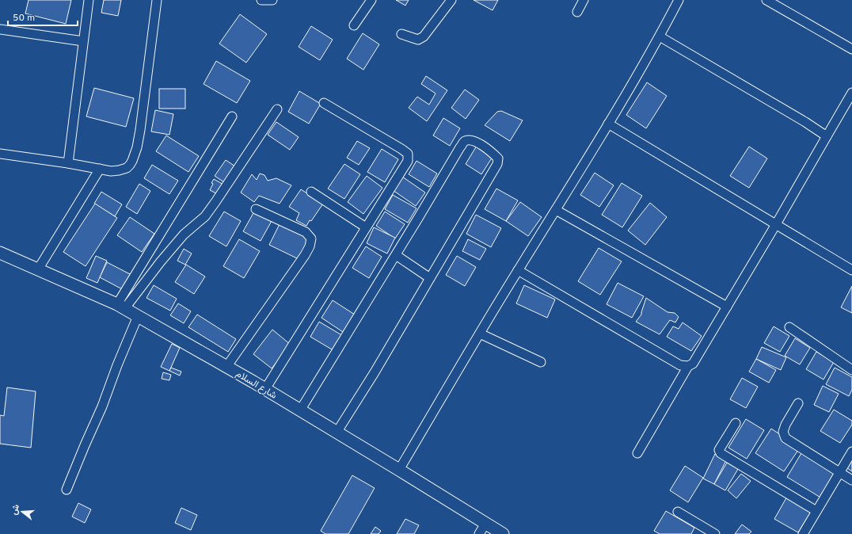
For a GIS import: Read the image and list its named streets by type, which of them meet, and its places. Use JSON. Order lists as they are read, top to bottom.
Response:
{
  "streets": {
    "main road": ["شارع السلام"]
  },
  "scale_bar": "50 m",
  "north": "left"
}
